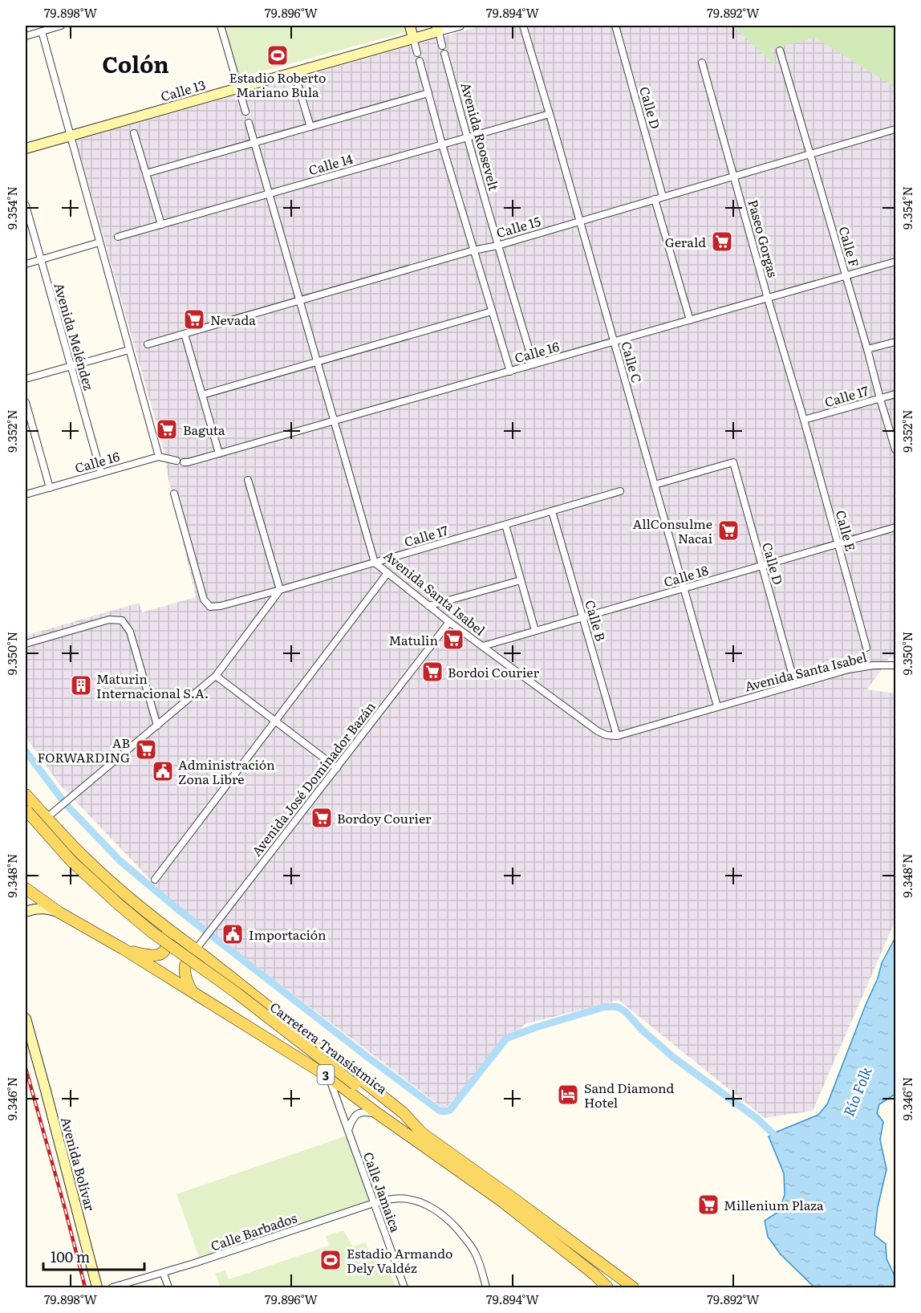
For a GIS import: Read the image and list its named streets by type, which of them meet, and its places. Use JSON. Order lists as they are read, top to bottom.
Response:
{
  "streets": {
    "main road": [
      "Calle 13",
      "Carretera Transístmica",
      "3",
      "Avenida Bolívar"
    ],
    "street": [
      "Calle D",
      "Avenida Roosevelt",
      "Calle 14",
      "Calle 15",
      "Paseo Gorgas",
      "Calle F",
      "Avenida Meléndez",
      "Calle 16",
      "Calle C",
      "Calle 17",
      "Calle E",
      "Calle 18",
      "Avenida Santa Isabel",
      "Calle B",
      "Avenida José Dominador Bazán",
      "Calle Jamaica",
      "Calle Barbados"
    ]
  },
  "crossings": [
    ["Calle D", "Calle 15"],
    ["Calle D", "Calle C"],
    ["Calle D", "Calle 18"],
    ["Avenida Roosevelt", "Calle 14"],
    ["Avenida Roosevelt", "Calle 15"],
    ["Avenida Roosevelt", "Calle 16"],
    ["Calle 14", "Calle C"],
    ["Calle 14", "Avenida Santa Isabel"],
    ["Calle 15", "Paseo Gorgas"],
    ["Calle 15", "Calle F"],
    ["Calle 15", "Calle C"],
    ["Calle 15", "Avenida Santa Isabel"],
    ["Paseo Gorgas", "Calle 16"],
    ["Paseo Gorgas", "Calle 17"],
    ["Paseo Gorgas", "Calle E"],
    ["Calle F", "Calle 16"],
    ["Calle F", "Calle 17"],
    ["Avenida Meléndez", "Calle 16"],
    ["Calle 16", "Calle C"],
    ["Calle 16", "Avenida Santa Isabel"],
    ["Calle C", "Calle 18"],
    ["Calle C", "Avenida Santa Isabel"],
    ["Calle 17", "Calle E"],
    ["Calle 17", "Avenida Santa Isabel"],
    ["Calle 17", "Calle B"],
    ["Calle E", "Calle 18"],
    ["Calle 18", "Avenida Santa Isabel"],
    ["Calle 18", "Calle B"],
    ["Avenida Santa Isabel", "Calle B"],
    ["Avenida Santa Isabel", "Avenida José Dominador Bazán"],
    ["Carretera Transístmica", "Calle Jamaica"],
    ["Calle Jamaica", "Calle Barbados"]
  ],
  "districts": ["Colón"],
  "water": ["Río Folk"],
  "places": {
    "sports": ["Estadio Roberto Mariano Bula", "Estadio Armando Dely Valdéz"],
    "supermarket": [
      "Gerald",
      "Nevada",
      "Baguta",
      "AllConsulme Nacai",
      "Matulin",
      "Bordoi Courier",
      "AB FORWARDING",
      "Bordoy Courier",
      "Millenium Plaza"
    ],
    "building": ["Maturin Internacional S.A."],
    "public building": ["Administración Zona Libre", "Importación"],
    "hotel": ["Sand Diamond Hotel"]
  },
  "scale_bar": "100 m",
  "coordinates": [
    "79.898°W",
    "79.896°W",
    "79.894°W",
    "79.892°W",
    "9.354°N",
    "9.352°N",
    "9.350°N",
    "9.348°N",
    "9.346°N"
  ]
}
